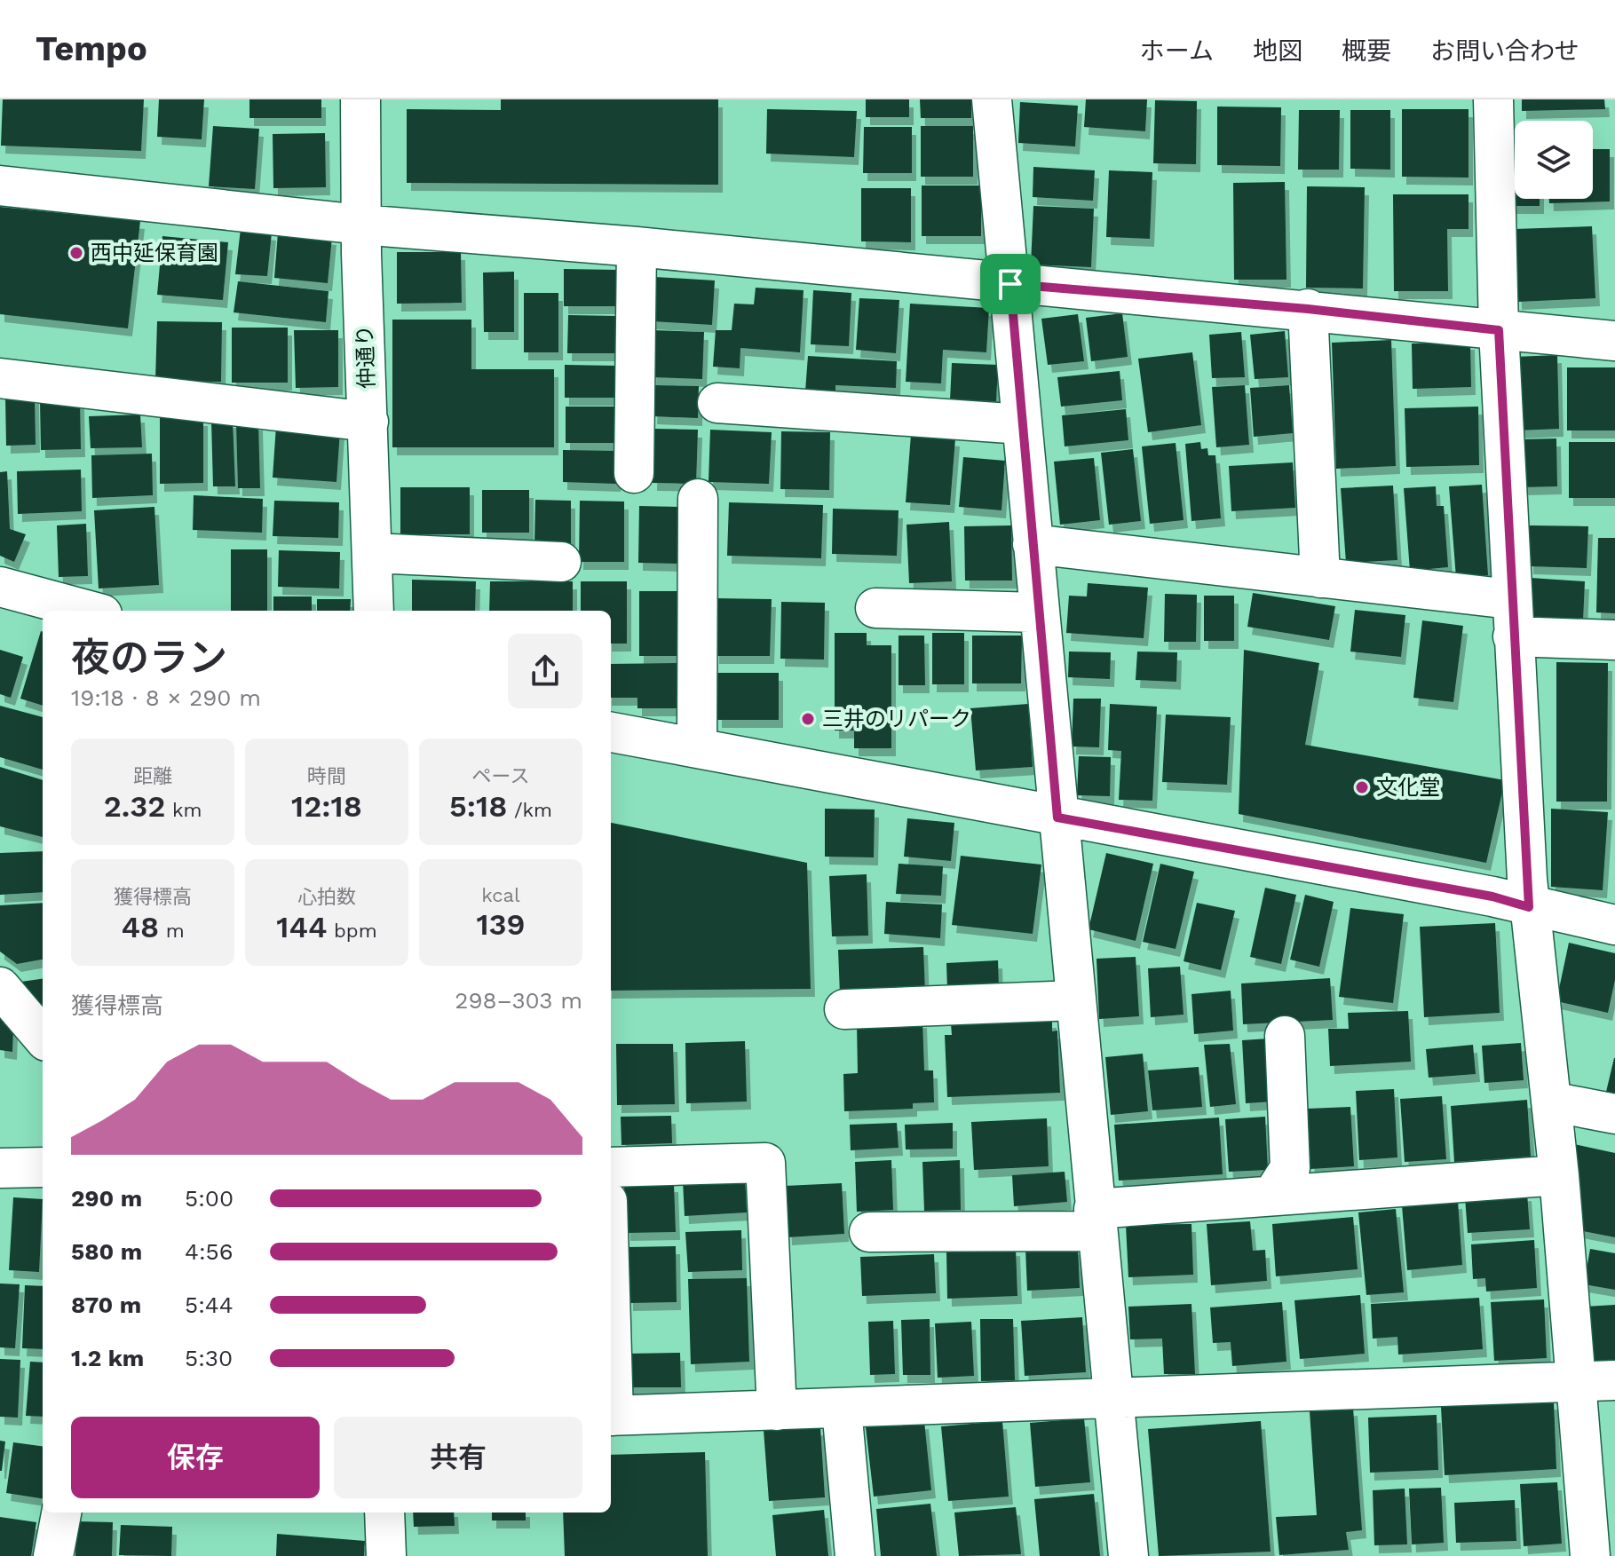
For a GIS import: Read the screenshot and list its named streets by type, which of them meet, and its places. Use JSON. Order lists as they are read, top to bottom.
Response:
{
  "streets": {
    "street": ["仲通り"]
  },
  "places": ["西中延保育園", "三井のリパーク", "文化堂"],
  "page": {
    "header": "Tempo",
    "nav": [
      "ホーム",
      "地図",
      "概要",
      "お問い合わせ"
    ],
    "heading": ["夜のラン", "19:18 · 8 × 290 m"],
    "stats": [
      ["距離", "2.32 km"],
      ["時間", "12:18"],
      ["ペース", "5:18 /km"],
      ["獲得標高", "48 m"],
      ["心拍数", "144 bpm"],
      ["kcal", "139"]
    ],
    "chart": ["獲得標高", "298–303 m"],
    "list": [
      {
        "name": "290 m",
        "note": "5:00"
      },
      {
        "name": "580 m",
        "note": "4:56"
      },
      {
        "name": "870 m",
        "note": "5:44"
      },
      {
        "name": "1.2 km",
        "note": "5:30"
      }
    ],
    "buttons": ["保存", "共有"]
  }
}
